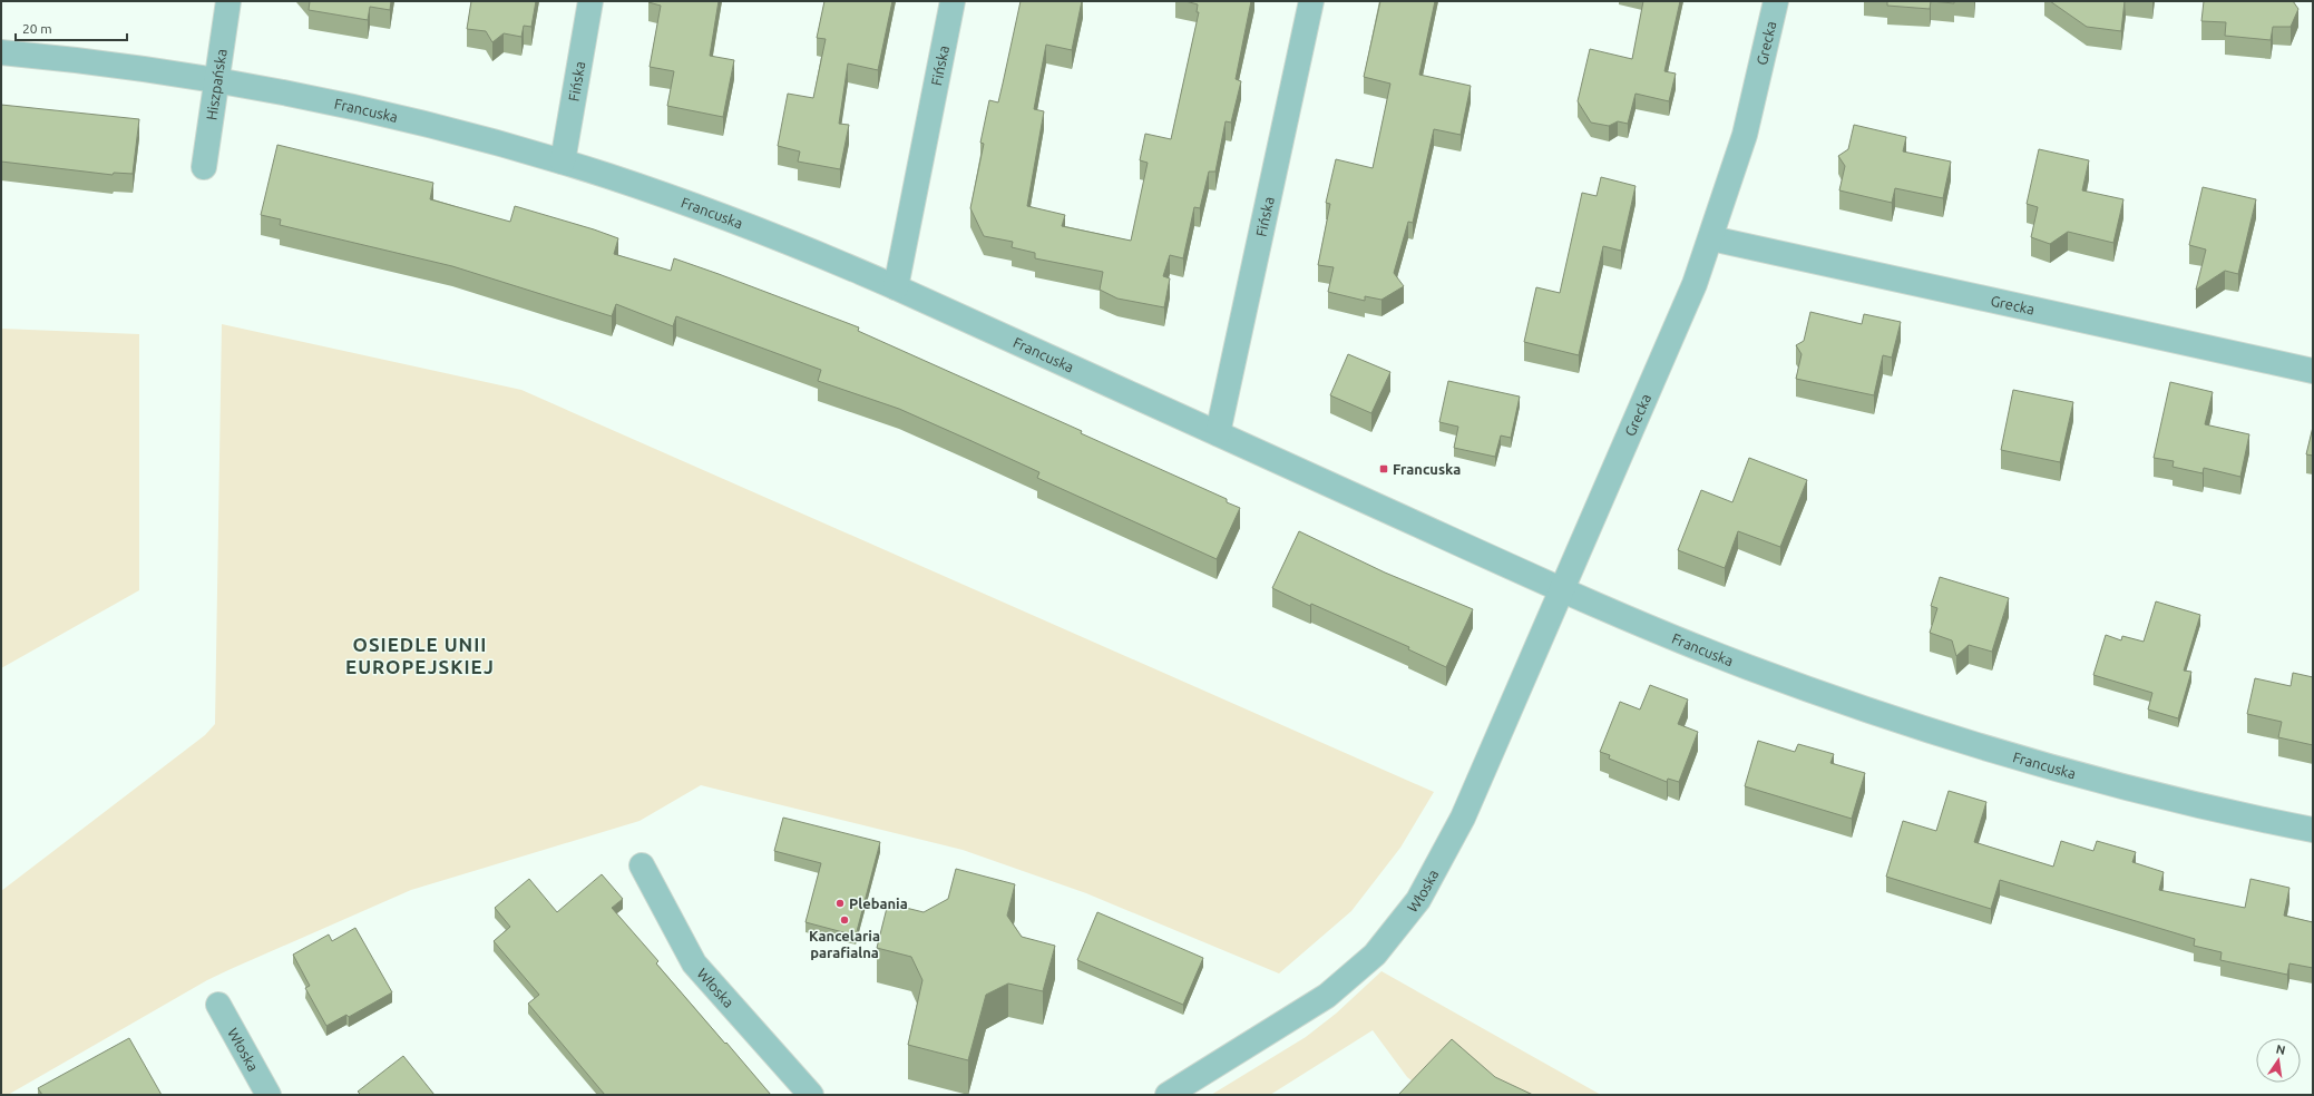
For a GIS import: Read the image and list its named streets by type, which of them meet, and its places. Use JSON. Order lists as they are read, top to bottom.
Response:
{
  "streets": {
    "street": [
      "Grecka",
      "Fińska",
      "Hiszpańska",
      "Francuska",
      "Włoska"
    ]
  },
  "crossings": [
    ["Grecka", "Francuska"],
    ["Grecka", "Włoska"],
    ["Fińska", "Francuska"],
    ["Hiszpańska", "Francuska"],
    ["Francuska", "Włoska"]
  ],
  "districts": ["OSIEDLE UNII EUROPEJSKIEJ"],
  "places": {
    "transit": ["Francuska"],
    "other": ["Plebania", "Kancelaria parafialna"]
  },
  "scale_bar": "20 m",
  "north": "top"
}
